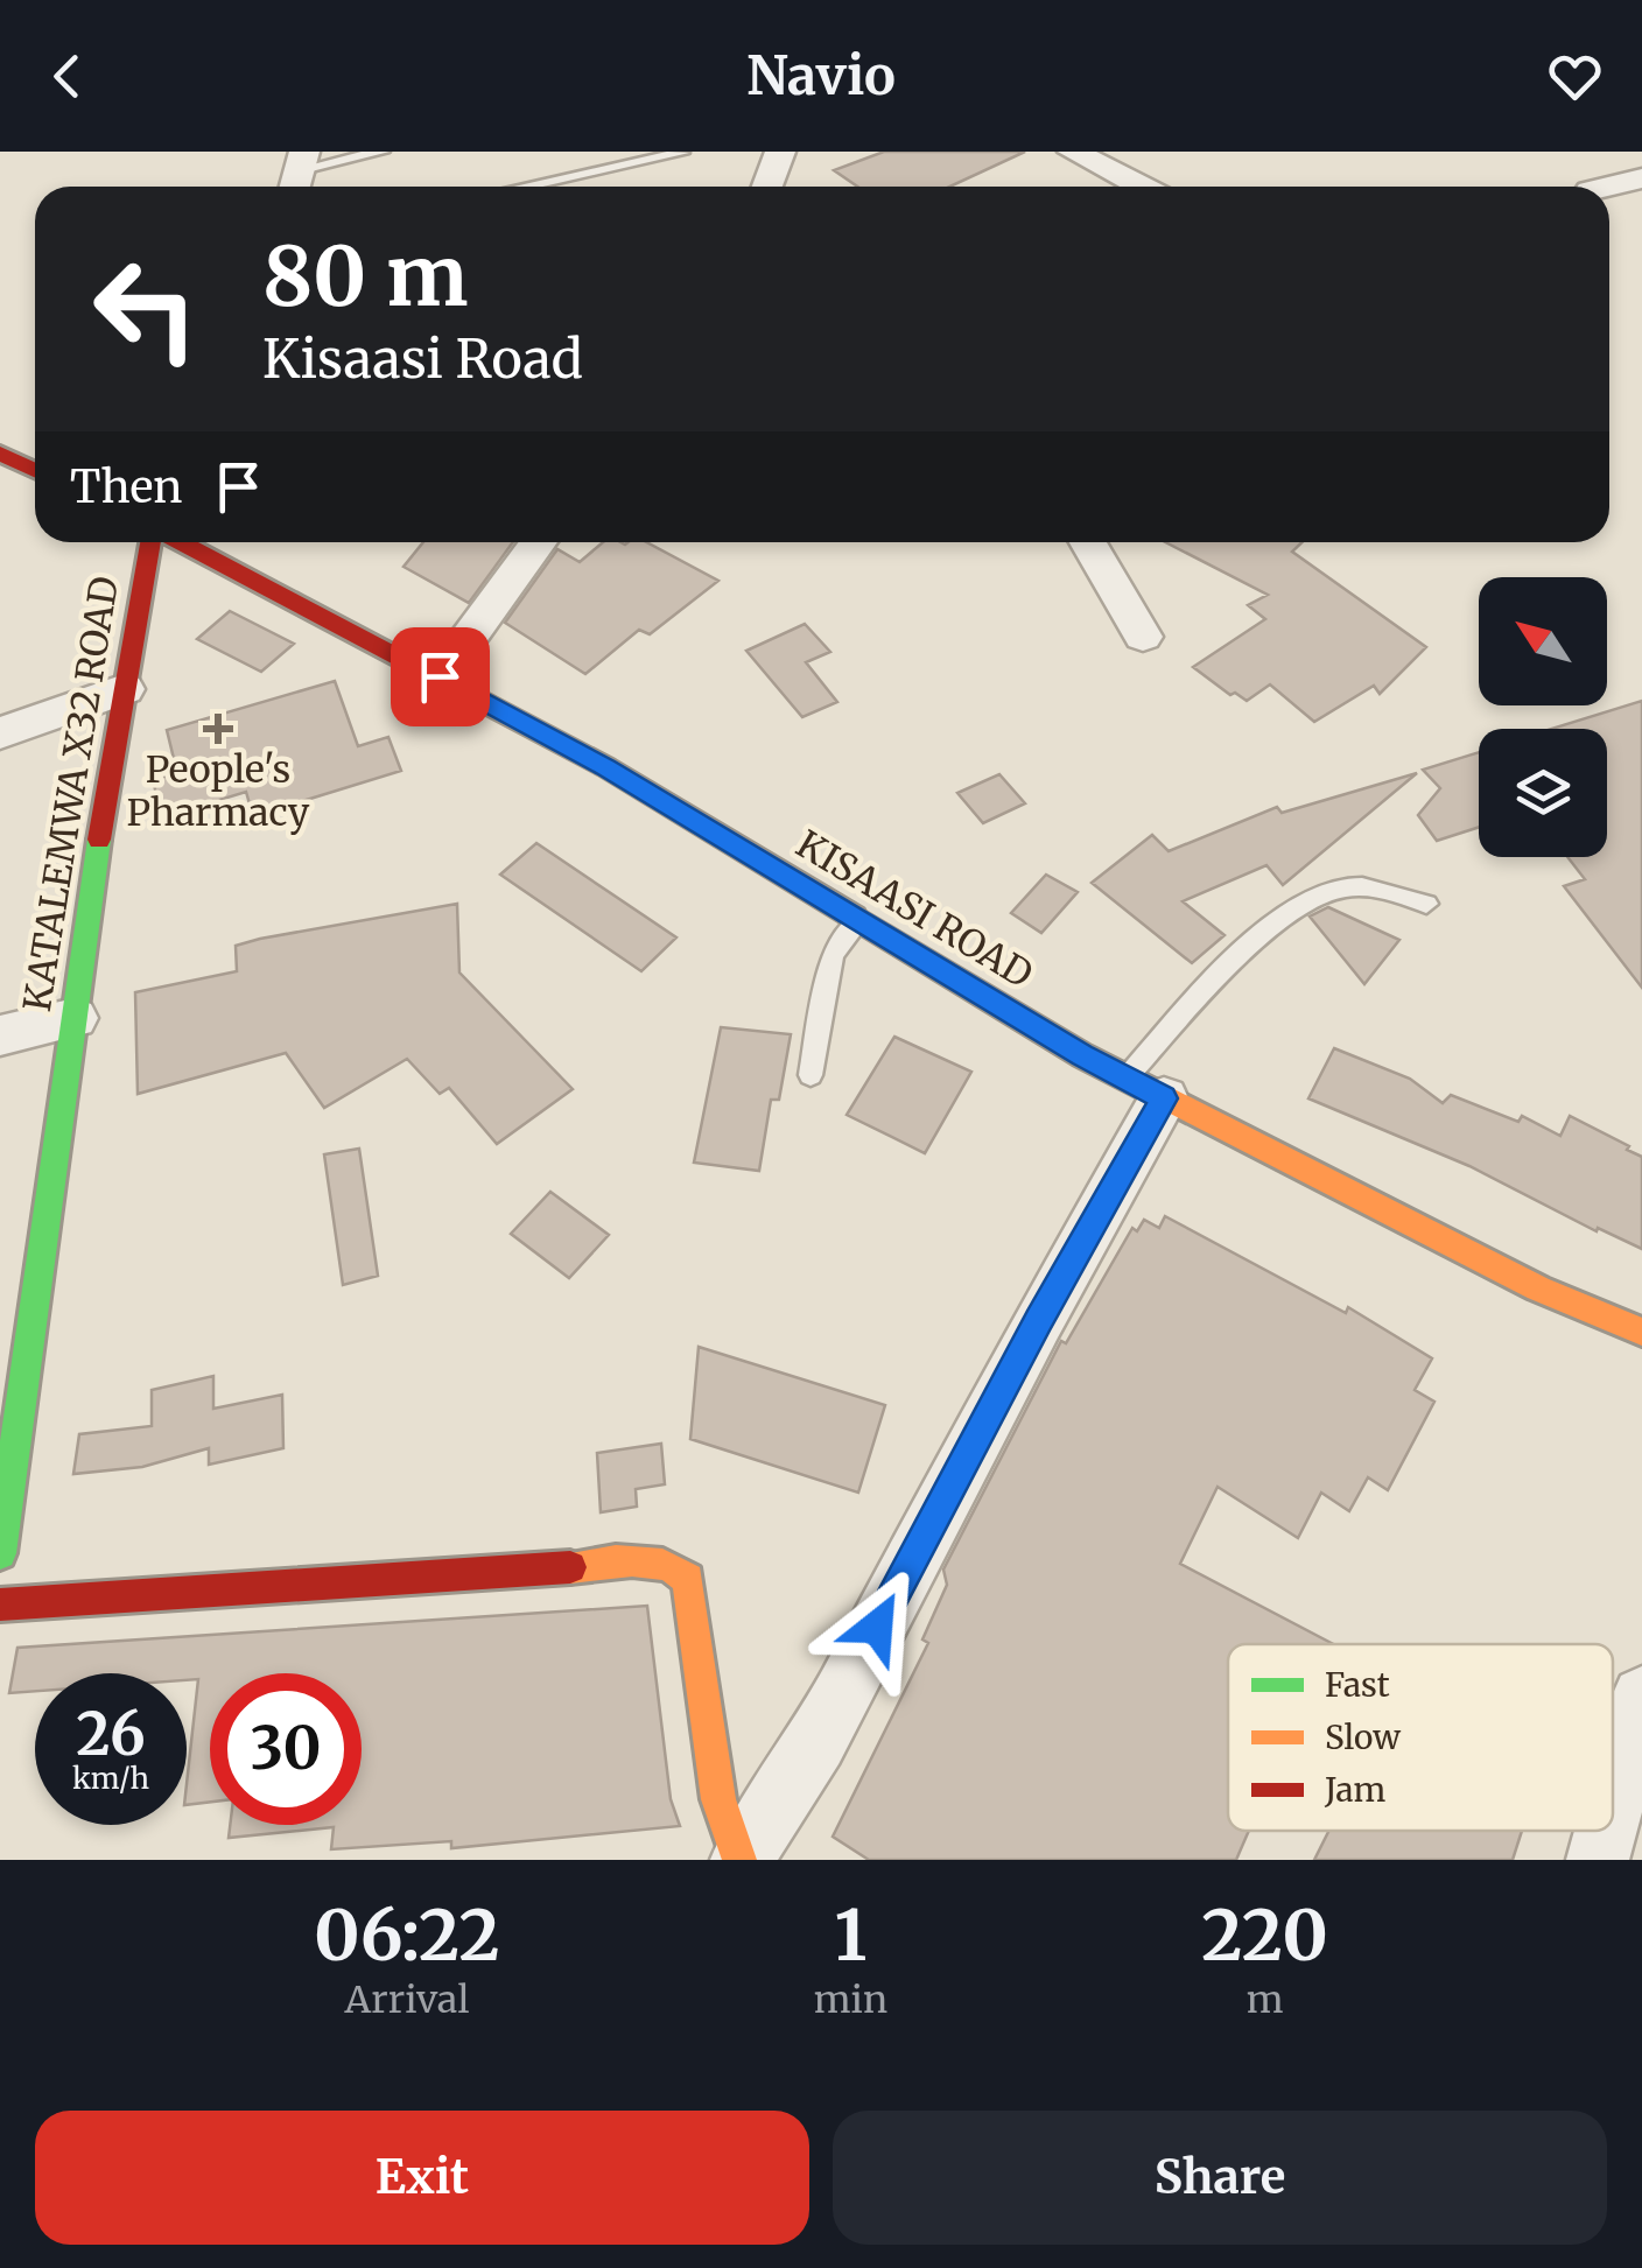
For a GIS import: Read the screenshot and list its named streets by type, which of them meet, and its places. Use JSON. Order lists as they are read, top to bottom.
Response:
{
  "streets": {
    "street": ["KATALEMWA X32 ROAD", "KISAASI ROAD"]
  },
  "places": {
    "health": ["People's Pharmacy"]
  },
  "legend": ["Fast", "Slow", "Jam"],
  "north": "top left",
  "page": {
    "header": "Navio",
    "turn": ["80 m", "Kisaasi Road"],
    "then": "Then",
    "speed": "26 km/h",
    "limit": "30",
    "eta": [
      "06:22",
      "Arrival",
      "1",
      "min",
      "220",
      "m"
    ],
    "buttons": ["Exit", "Share"]
  }
}
